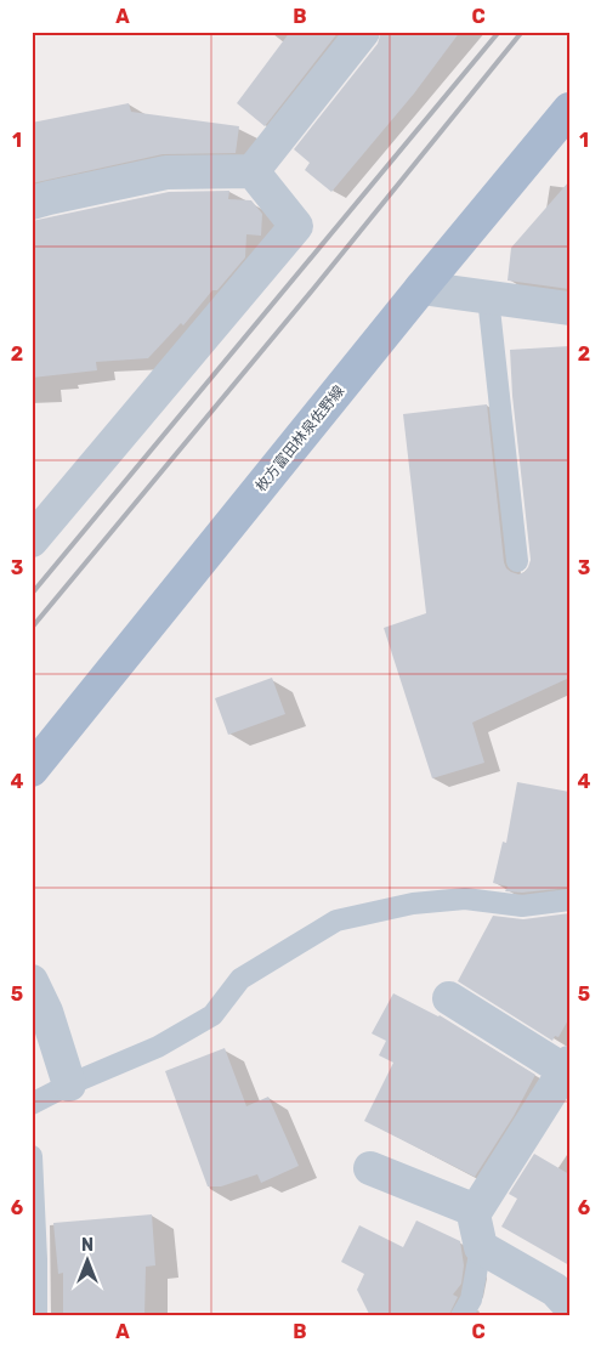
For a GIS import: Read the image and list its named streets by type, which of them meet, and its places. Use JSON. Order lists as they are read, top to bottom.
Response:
{
  "streets": {
    "main road": ["枚方富田林泉佐野線"]
  },
  "north": "top",
  "grid": {
    "columns": ["A", "B", "C"],
    "rows": [
      "1",
      "2",
      "3",
      "4",
      "5",
      "6"
    ]
  }
}
